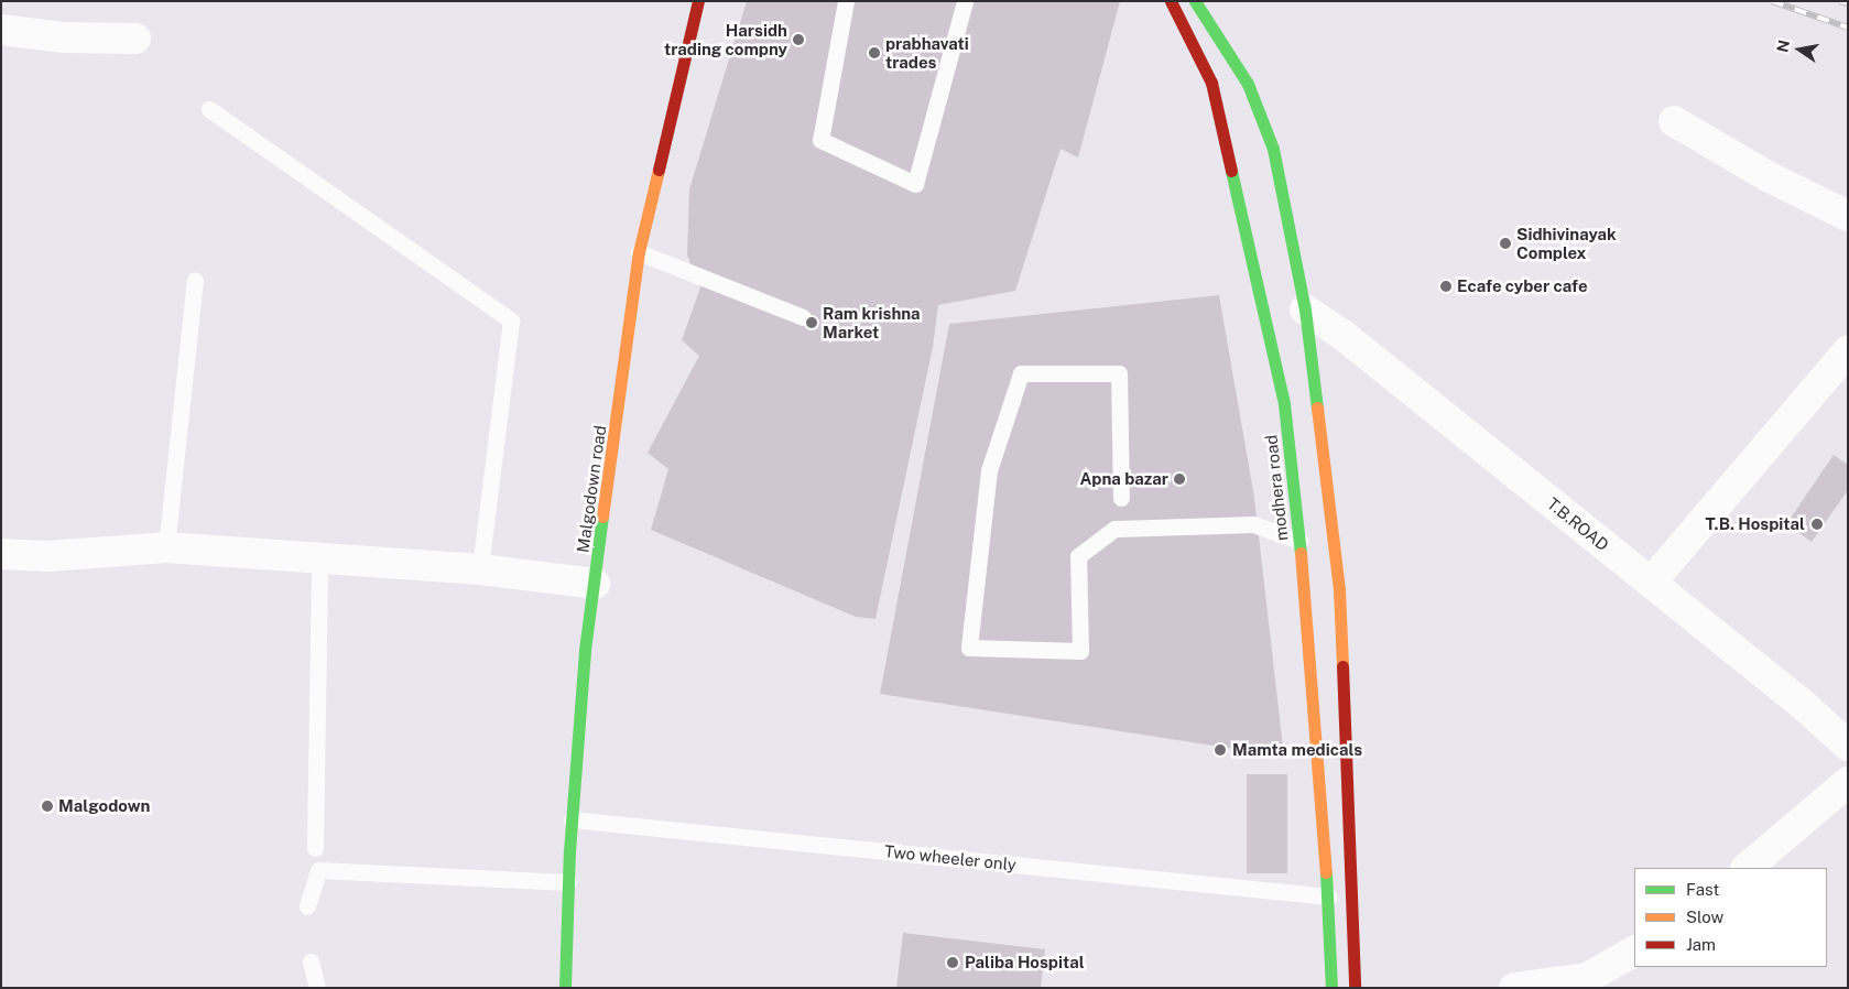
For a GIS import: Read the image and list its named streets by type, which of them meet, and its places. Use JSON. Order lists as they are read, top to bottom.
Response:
{
  "streets": {
    "main road": ["modhera road", "Malgodown road"],
    "street": ["T.B.ROAD"],
    "lane": ["Two wheeler only"]
  },
  "crossings": [
    ["modhera road", "Two wheeler only"],
    ["Malgodown road", "Two wheeler only"]
  ],
  "places": [
    "Harsidh trading compny",
    "prabhavati trades",
    "Sidhivinayak Complex",
    "Ecafe cyber cafe",
    "Ram krishna Market",
    "Apna bazar",
    "T.B. Hospital",
    "Mamta medicals",
    "Malgodown",
    "Paliba Hospital"
  ],
  "legend": ["Fast", "Slow", "Jam"],
  "north": "left"
}
